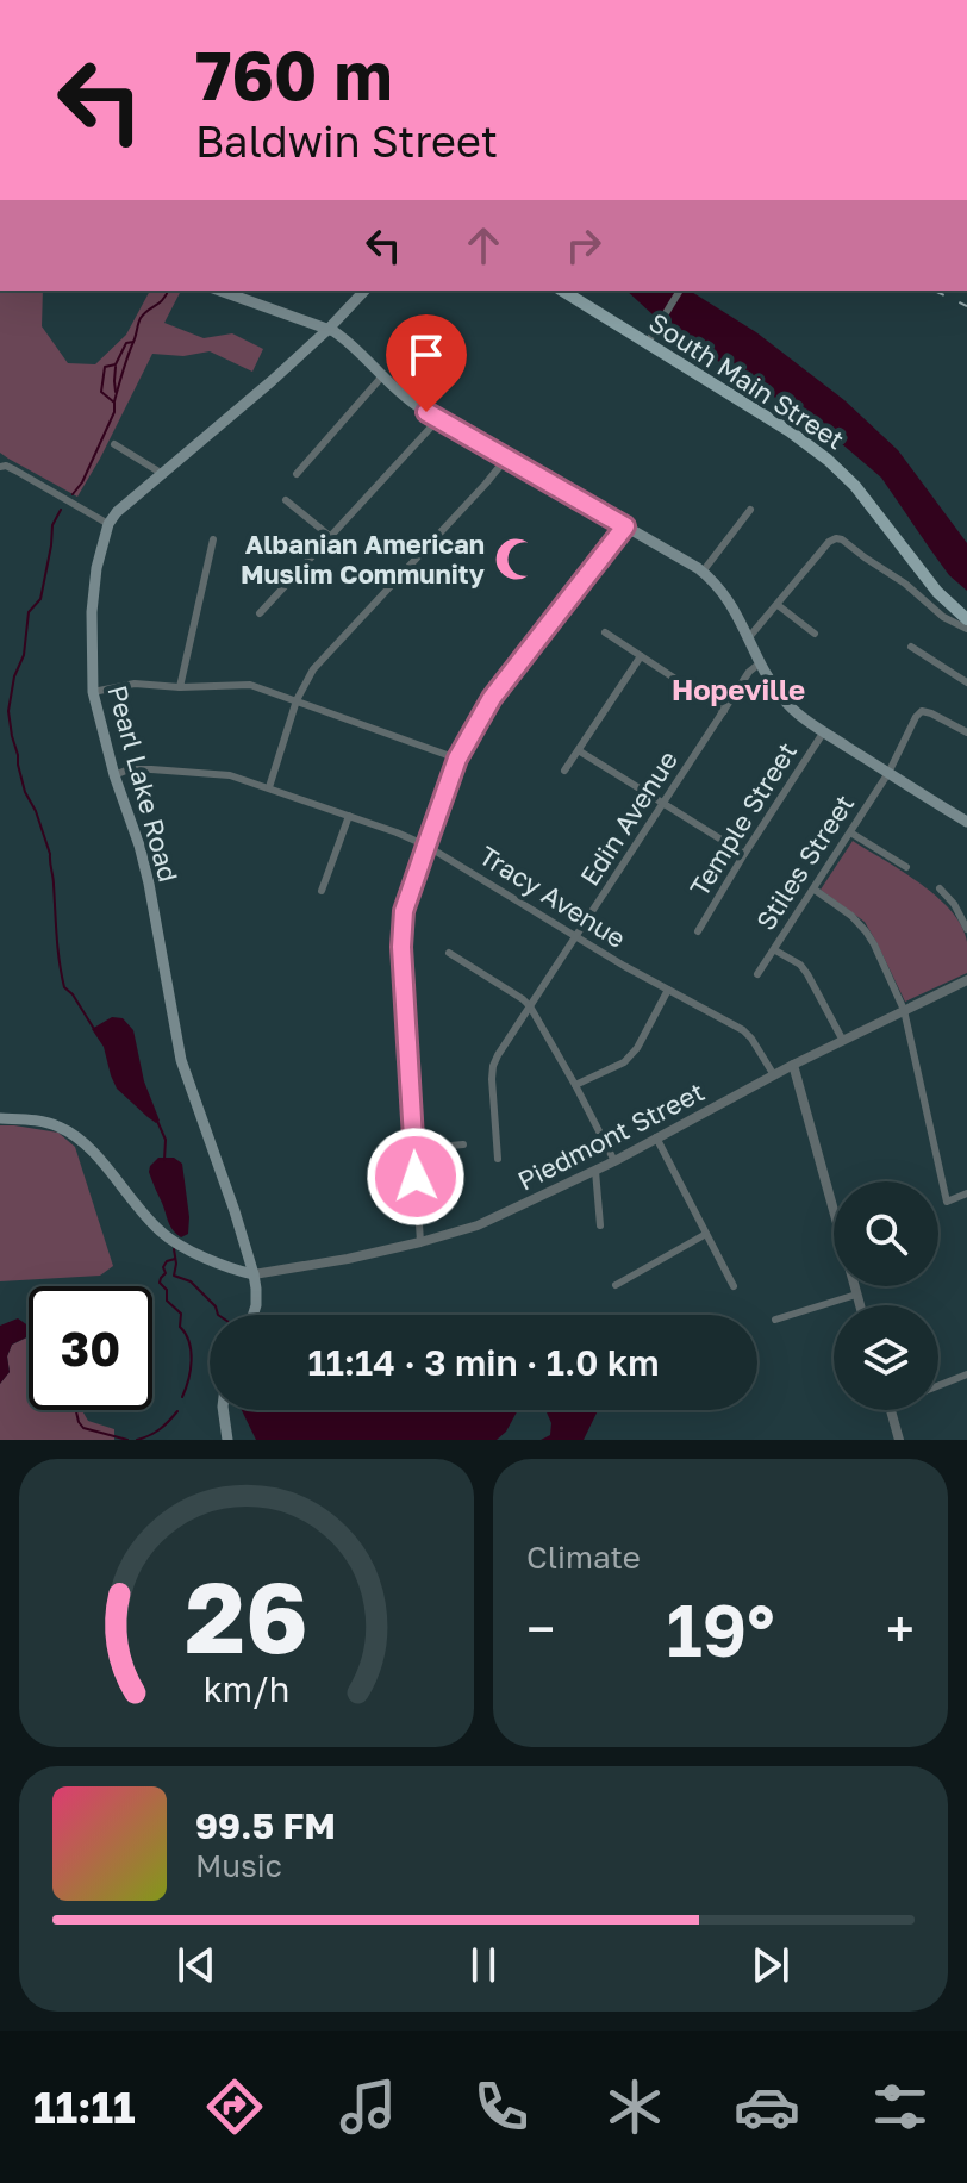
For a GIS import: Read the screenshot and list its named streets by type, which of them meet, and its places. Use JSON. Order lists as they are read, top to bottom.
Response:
{
  "streets": {
    "main road": ["South Main Street", "Pearl Lake Road"],
    "street": [
      "Edin Avenue",
      "Temple Street",
      "Stiles Street",
      "Tracy Avenue",
      "Piedmont Street"
    ]
  },
  "crossings": [
    ["Pearl Lake Road", "Tracy Avenue"],
    ["Pearl Lake Road", "Piedmont Street"],
    ["Edin Avenue", "Tracy Avenue"],
    ["Tracy Avenue", "Piedmont Street"]
  ],
  "districts": ["Hopeville"],
  "places": {
    "mosque": ["Albanian American Muslim Community"]
  },
  "page": {
    "turn": ["760 m", "Baldwin Street"],
    "limit": "30",
    "trip": "11:14 · 3 min · 1.0 km",
    "tile": "Climate",
    "heat": ["−", "19°", "+"],
    "song": ["99.5 FM", "Music"],
    "tabs": "11:11",
    "gauge": ["26", "km/h"]
  }
}
